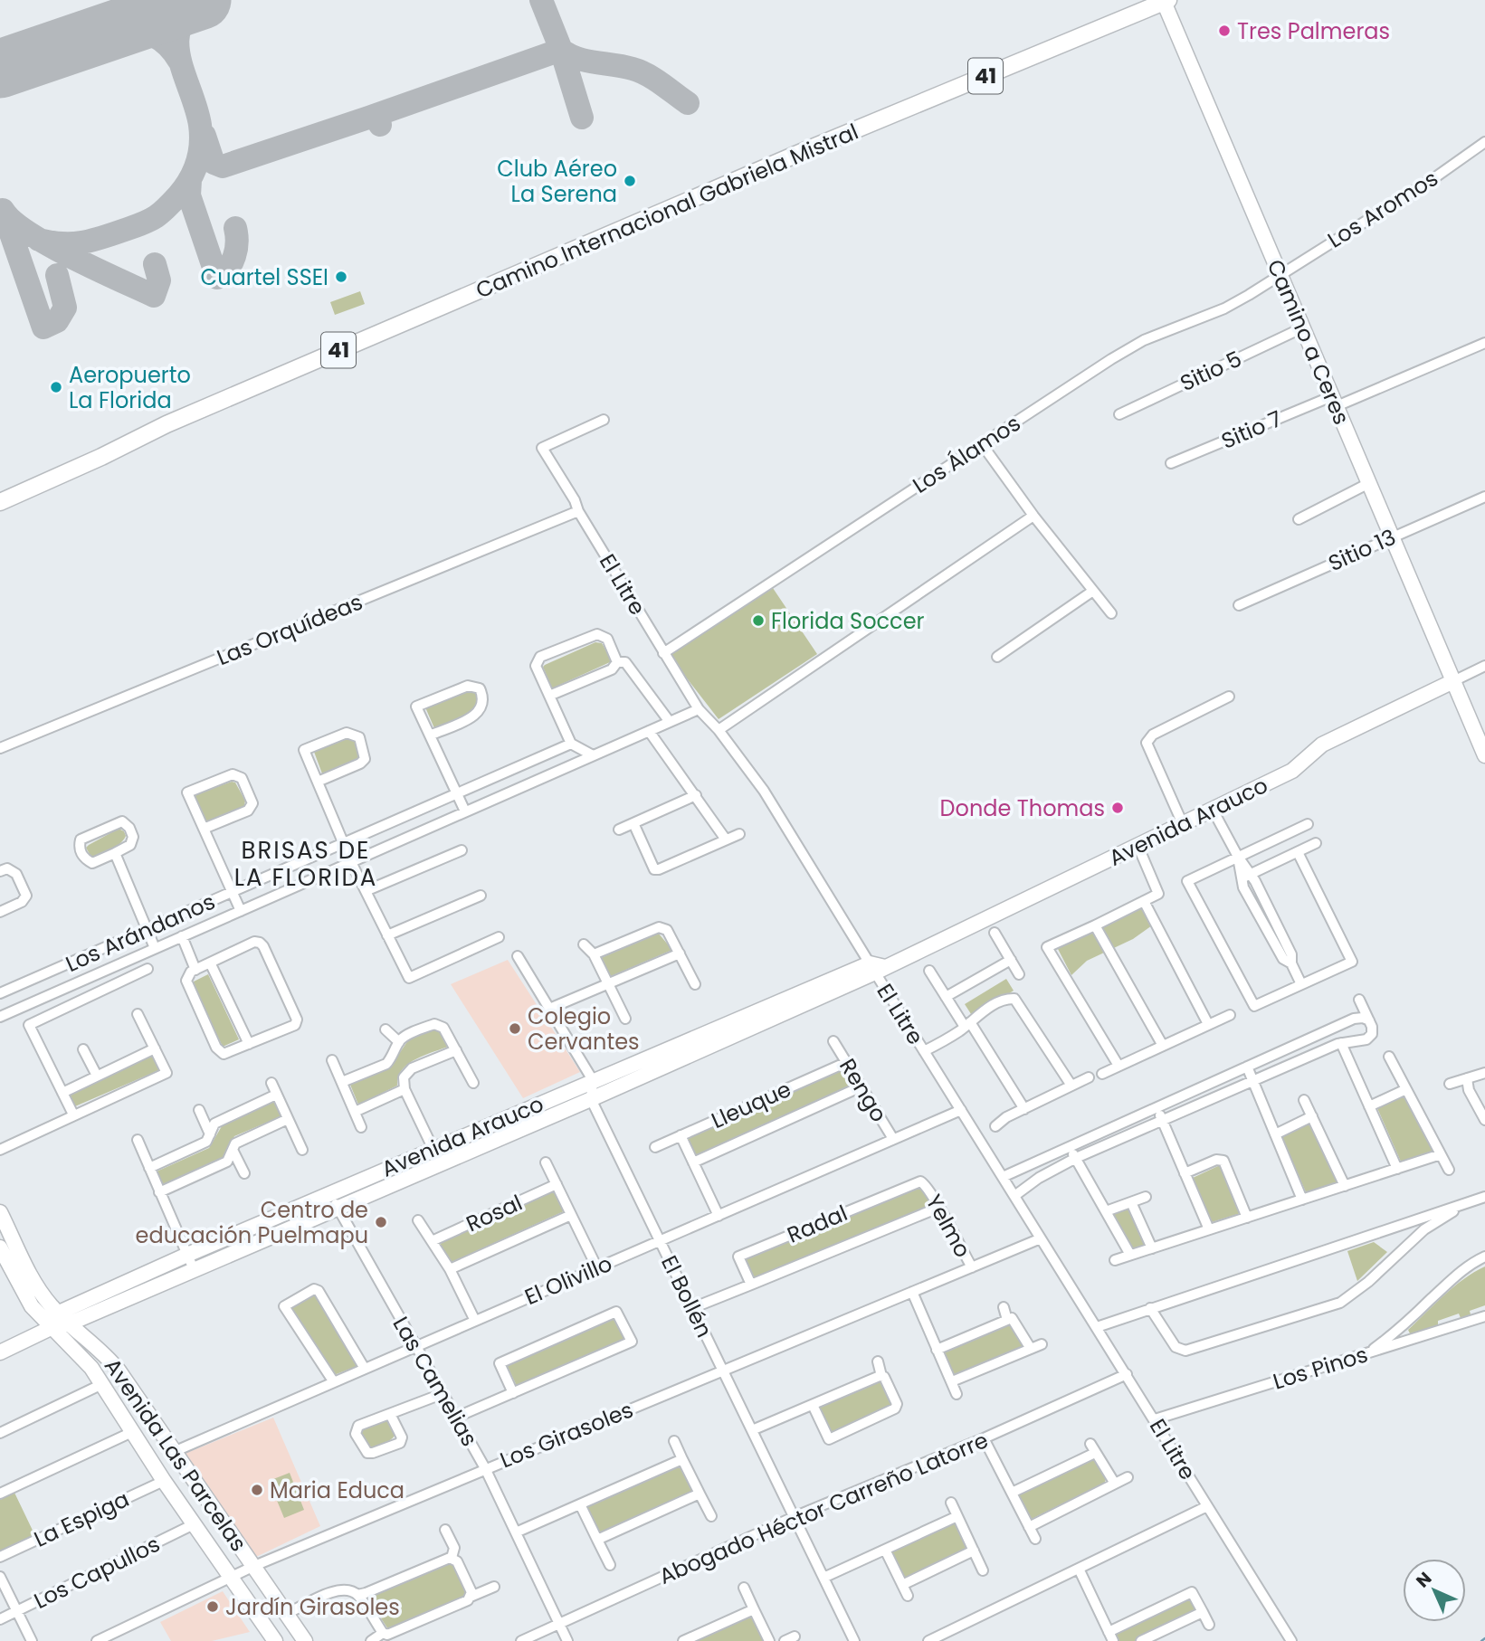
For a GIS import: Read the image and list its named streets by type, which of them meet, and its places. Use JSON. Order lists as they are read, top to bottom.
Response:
{
  "streets": {
    "main road": ["41", "Camino Internacional Gabriela Mistral"],
    "street": [
      "Los Aromos",
      "Camino a Ceres",
      "Sitio 5",
      "Sitio 7",
      "Los Álamos",
      "Sitio 13",
      "El Litre",
      "Las Orquídeas",
      "Avenida Arauco",
      "Los Arándanos",
      "Rengo",
      "Lleuque",
      "Rosal",
      "Radal",
      "Yelmo",
      "El Olivillo",
      "El Bollén",
      "Los Pinos",
      "Las Camelias",
      "Los Girasoles",
      "Avenida Las Parcelas",
      "Abogado Héctor Carreño Latorre",
      "La Espiga",
      "Los Capullos"
    ]
  },
  "crossings": [
    ["41", "Camino Internacional Gabriela Mistral"],
    ["Los Aromos", "Camino a Ceres"],
    ["Los Aromos", "Los Álamos"],
    ["Camino Internacional Gabriela Mistral", "Camino a Ceres"],
    ["Camino a Ceres", "Sitio 5"],
    ["Camino a Ceres", "Sitio 7"],
    ["Camino a Ceres", "Los Álamos"],
    ["Camino a Ceres", "Sitio 13"],
    ["Camino a Ceres", "Avenida Arauco"],
    ["Los Álamos", "El Litre"],
    ["El Litre", "Las Orquídeas"],
    ["El Litre", "Avenida Arauco"],
    ["El Litre", "Los Arándanos"],
    ["El Litre", "El Olivillo"],
    ["El Litre", "Los Pinos"],
    ["El Litre", "Los Girasoles"],
    ["El Litre", "Abogado Héctor Carreño Latorre"],
    ["Avenida Arauco", "El Bollén"],
    ["Avenida Arauco", "Las Camelias"],
    ["Avenida Arauco", "Avenida Las Parcelas"],
    ["Rengo", "Lleuque"],
    ["Rengo", "El Olivillo"],
    ["Radal", "Yelmo"],
    ["Radal", "El Bollén"],
    ["Yelmo", "Los Girasoles"],
    ["El Olivillo", "El Bollén"],
    ["El Olivillo", "Las Camelias"],
    ["El Olivillo", "Avenida Las Parcelas"],
    ["El Bollén", "Los Girasoles"],
    ["El Bollén", "Abogado Héctor Carreño Latorre"],
    ["Las Camelias", "Los Girasoles"],
    ["Las Camelias", "Abogado Héctor Carreño Latorre"],
    ["Los Girasoles", "Avenida Las Parcelas"],
    ["Avenida Las Parcelas", "La Espiga"],
    ["Avenida Las Parcelas", "Los Capullos"]
  ],
  "districts": ["BRISAS DE LA FLORIDA"],
  "places": [
    "Tres Palmeras",
    "Club Aéreo La Serena",
    "Cuartel SSEI",
    "Aeropuerto La Florida",
    "Florida Soccer",
    "Donde Thomas",
    "Colegio Cervantes",
    "Centro de educación Puelmapu",
    "Maria Educa",
    "Jardín Girasoles"
  ],
  "north": "top left"
}
